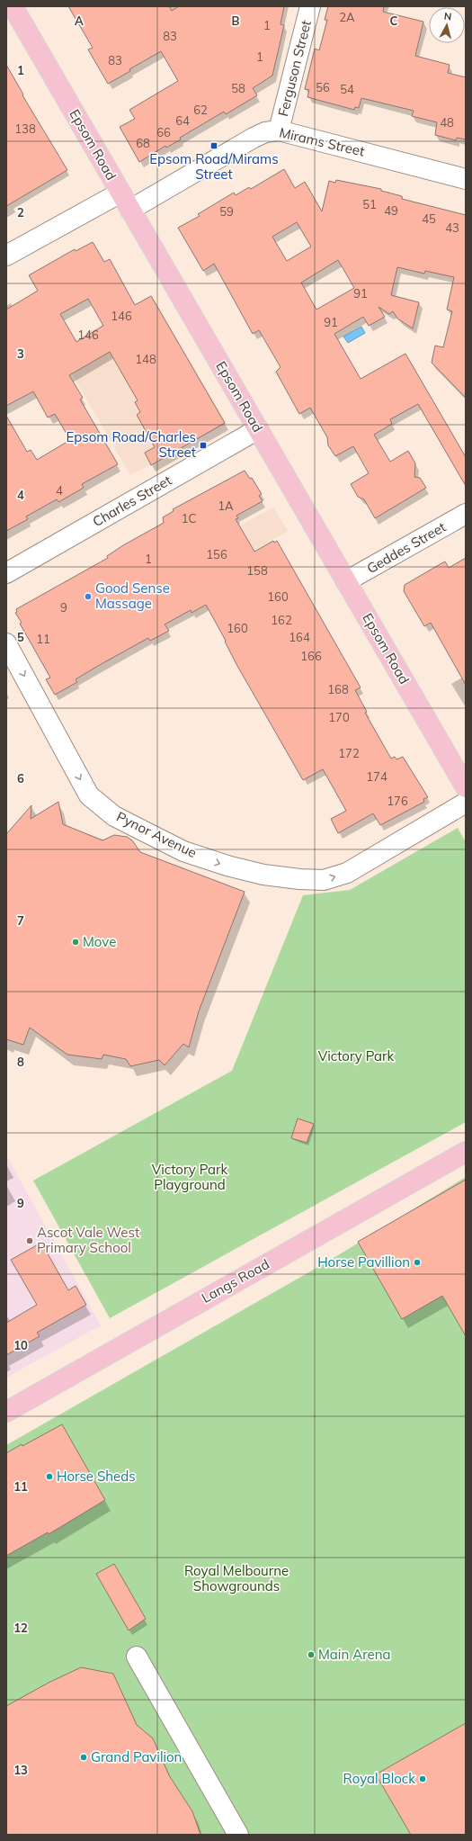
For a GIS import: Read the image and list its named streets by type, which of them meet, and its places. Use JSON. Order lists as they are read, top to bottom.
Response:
{
  "streets": {
    "main road": ["Epsom Road", "Langs Road"],
    "street": [
      "Ferguson Street",
      "Mirams Street",
      "Charles Street",
      "Geddes Street",
      "Pynor Avenue"
    ]
  },
  "crossings": [
    ["Ferguson Street", "Mirams Street"],
    ["Mirams Street", "Epsom Road"],
    ["Epsom Road", "Charles Street"],
    ["Epsom Road", "Geddes Street"]
  ],
  "one_way": ["Pynor Avenue"],
  "parks": ["Victory Park", "Victory Park Playground", "Royal Melbourne Showgrounds"],
  "places": {
    "transit": ["Epsom Road/Mirams Street", "Epsom Road/Charles Street"],
    "other": [
      "Good Sense Massage",
      "Move",
      "Ascot Vale West Primary School",
      "Horse Pavillion",
      "Horse Sheds",
      "Main Arena",
      "Grand Pavilion",
      "Royal Block"
    ]
  },
  "house_numbers": [
    "2A",
    "1",
    "83",
    "1",
    "83",
    "56",
    "58",
    "54",
    "62",
    "64",
    "48",
    "138",
    "66",
    "68",
    "51",
    "49",
    "59",
    "45",
    "43",
    "91",
    "146",
    "91",
    "146",
    "148",
    "4",
    "1A",
    "1C",
    "156",
    "1",
    "158",
    "160",
    "9",
    "162",
    "160",
    "164",
    "11",
    "166",
    "168",
    "170",
    "172",
    "174",
    "176"
  ],
  "north": "top",
  "grid": {
    "columns": ["A", "B", "C"],
    "rows": [
      "1",
      "2",
      "3",
      "4",
      "5",
      "6",
      "7",
      "8",
      "9",
      "10",
      "11",
      "12",
      "13"
    ]
  }
}
